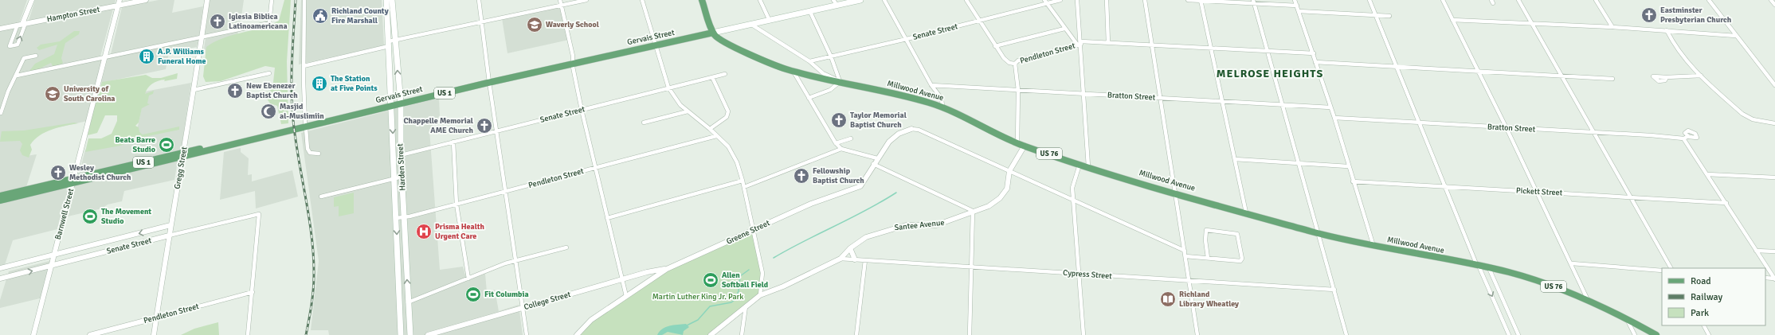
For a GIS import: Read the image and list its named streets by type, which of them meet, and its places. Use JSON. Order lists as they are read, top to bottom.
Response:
{
  "streets": {
    "main road": [
      "Gervais Street",
      "Millwood Avenue",
      "US 1",
      "US 76",
      "Harden Street"
    ],
    "street": [
      "Hampton Street",
      "Senate Street",
      "Pendleton Street",
      "Bratton Street",
      "Gregg Street",
      "Pickett Street",
      "Barnwell Street",
      "Santee Avenue",
      "Greene Street",
      "Cypress Street",
      "College Street"
    ]
  },
  "crossings": [
    ["Hampton Street", "Barnwell Street"],
    ["Senate Street", "Pendleton Street"],
    ["Senate Street", "Harden Street"],
    ["Senate Street", "Gregg Street"],
    ["Senate Street", "Barnwell Street"],
    ["Gervais Street", "Millwood Avenue"],
    ["Gervais Street", "Harden Street"],
    ["Gervais Street", "Gregg Street"],
    ["Gervais Street", "Barnwell Street"],
    ["Pendleton Street", "Harden Street"],
    ["Pendleton Street", "Gregg Street"],
    ["Millwood Avenue", "Santee Avenue"],
    ["Santee Avenue", "Cypress Street"],
    ["Greene Street", "College Street"]
  ],
  "districts": ["MELROSE HEIGHTS"],
  "parks": ["Martin Luther King Jr. Park"],
  "places": {
    "church": [
      "Eastminster Presbyterian Church",
      "Iglesia Biblica Latinoamericana",
      "New Ebenezer Baptist Church",
      "Taylor Memorial Baptist Church",
      "Chappelle Memorial AME Church",
      "Wesley Methodist Church",
      "Fellowship Baptist Church"
    ],
    "public building": ["Richland County Fire Marshall"],
    "school or university": ["Waverly School", "University of South Carolina"],
    "building": ["A.P. Williams Funeral Home", "The Station at Five Points"],
    "mosque": ["Masjid al-Muslimiin"],
    "sports": [
      "Beats Barre Studio",
      "The Movement Studio",
      "Allen Softball Field",
      "Fit Columbia"
    ],
    "hospital": ["Prisma Health Urgent Care"],
    "library": ["Richland Library Wheatley"]
  },
  "legend": ["Road", "Railway", "Park"]
}
